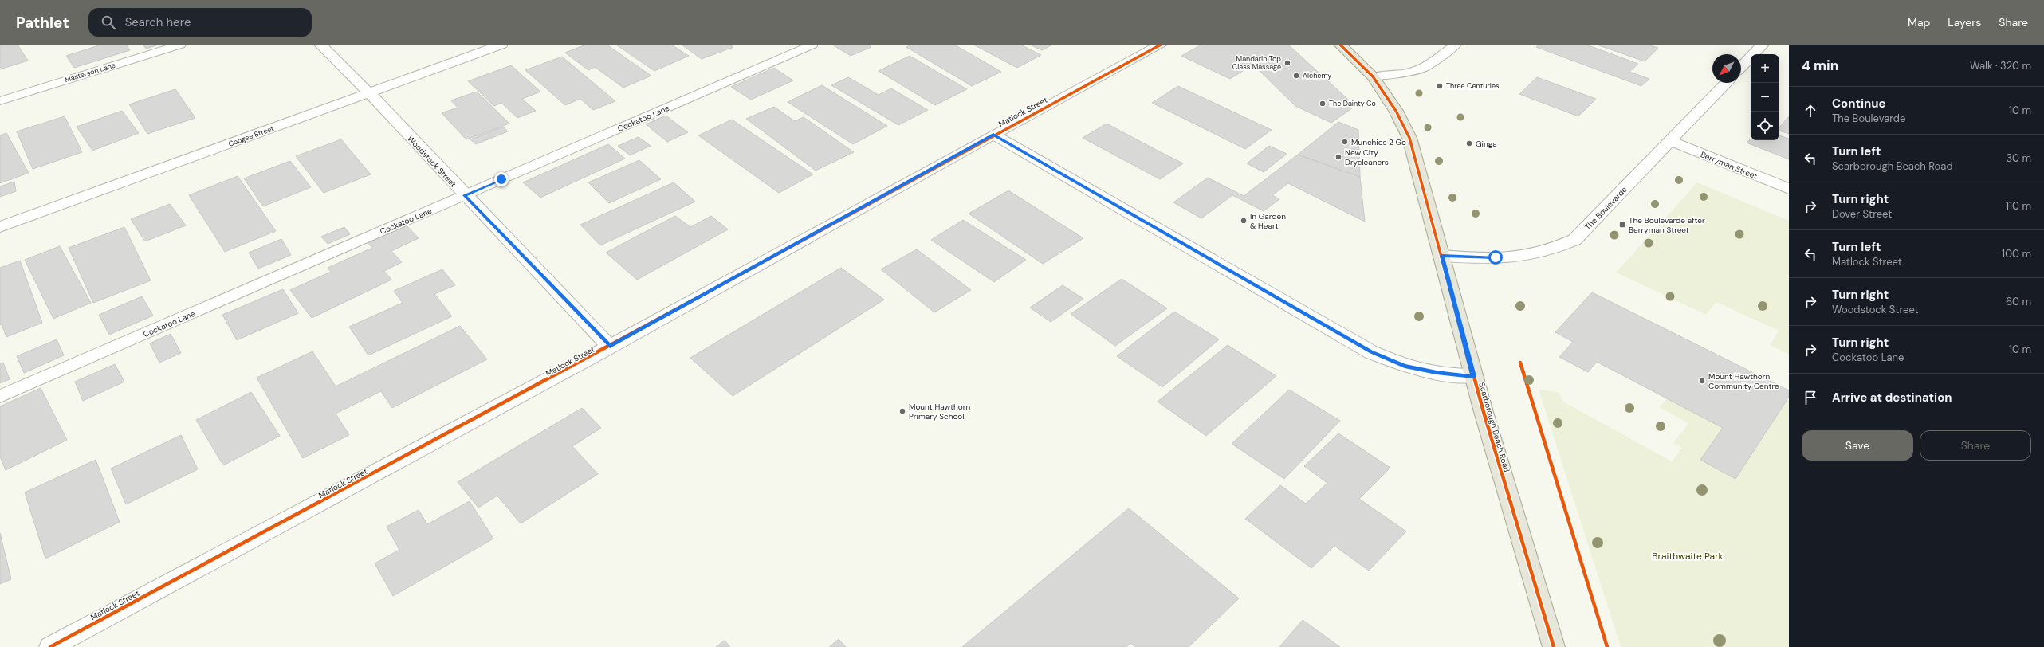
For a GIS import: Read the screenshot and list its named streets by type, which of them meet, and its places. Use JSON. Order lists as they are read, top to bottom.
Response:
{
  "streets": {
    "main road": ["Scarborough Beach Road"],
    "street": [
      "Matlock Street",
      "Coogee Street",
      "Woodstock Street",
      "Berryman Street",
      "The Boulevarde"
    ],
    "lane": ["Masterson Lane", "Cockatoo Lane"]
  },
  "crossings": [
    ["Matlock Street", "Woodstock Street"],
    ["Cockatoo Lane", "Woodstock Street"],
    ["Coogee Street", "Woodstock Street"],
    ["Berryman Street", "The Boulevarde"],
    ["The Boulevarde", "Scarborough Beach Road"]
  ],
  "parks": ["Braithwaite Park"],
  "places": {
    "other": [
      "Mandarin Top Class Massage",
      "Alchemy",
      "Three Centuries",
      "The Dainty Co",
      "Munchies 2 Go",
      "Ginga",
      "New City Drycleaners",
      "In Garden & Heart",
      "Mount Hawthorn Community Centre",
      "Mount Hawthorn Primary School"
    ],
    "transit": ["The Boulevarde after Berryman Street"]
  },
  "north": "bottom left",
  "page": {
    "header": "Pathlet",
    "search": "Search here",
    "nav": ["Map", "Layers", "Share"],
    "heading": ["4 min", "Walk · 320 m"],
    "map_buttons": ["+", "−"],
    "list": [
      ["Continue", "The Boulevarde", "10 m"],
      ["Turn left", "Scarborough Beach Road", "30 m"],
      ["Turn right", "Dover Street", "110 m"],
      ["Turn left", "Matlock Street", "100 m"],
      ["Turn right", "Woodstock Street", "60 m"],
      ["Turn right", "Cockatoo Lane", "10 m"],
      "Arrive at destination"
    ],
    "buttons": ["Save", "Share"]
  }
}
